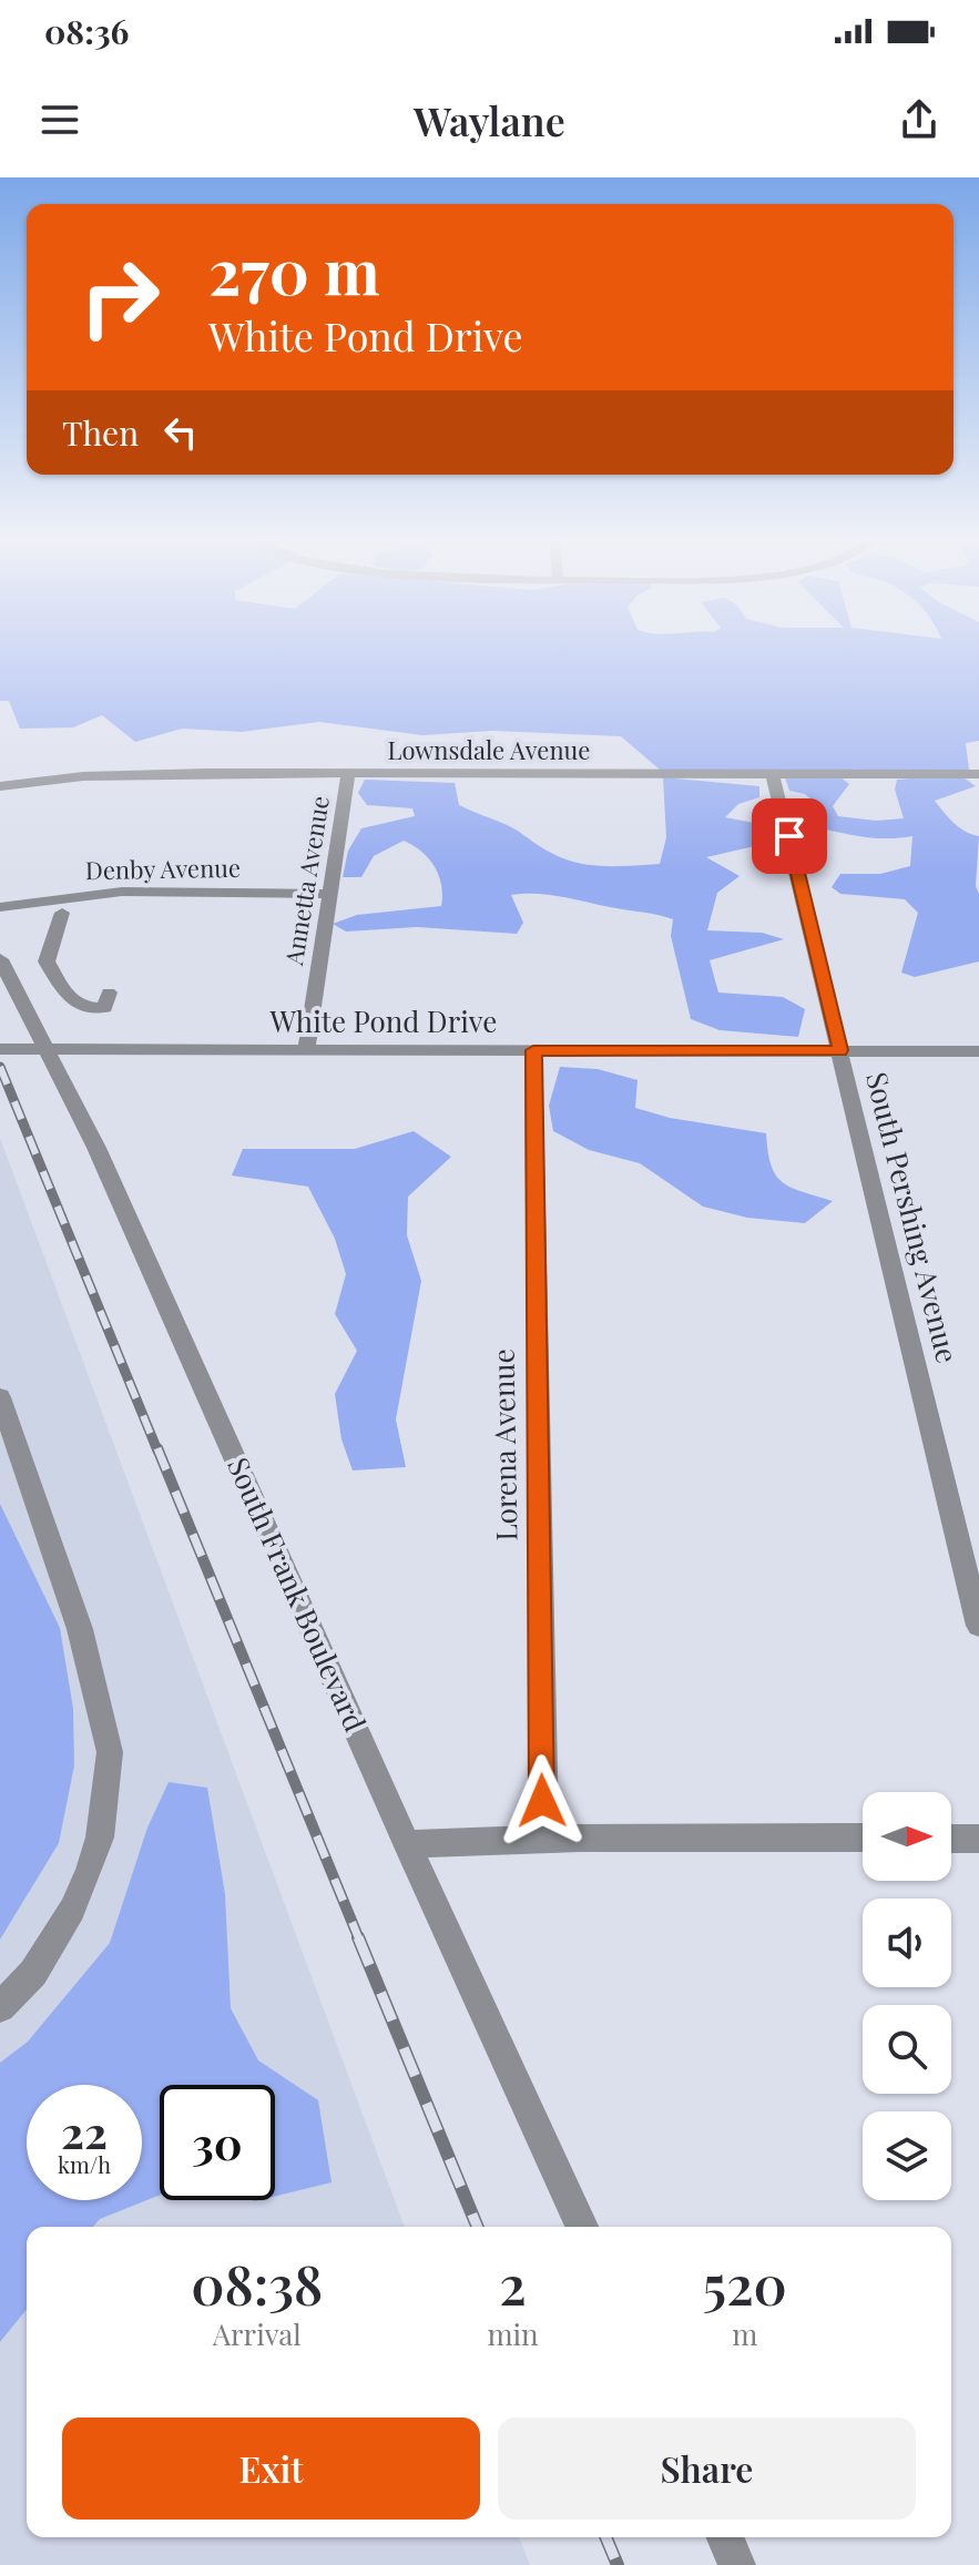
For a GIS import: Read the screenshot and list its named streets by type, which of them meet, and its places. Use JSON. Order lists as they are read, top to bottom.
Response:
{
  "streets": {
    "street": [
      "Lownsdale Avenue",
      "Denby Avenue",
      "Annetta Avenue",
      "White Pond Drive",
      "South Pershing Avenue",
      "Lorena Avenue",
      "South Frank Boulevard"
    ]
  },
  "crossings": [
    ["Lownsdale Avenue", "Annetta Avenue"],
    ["Lownsdale Avenue", "South Pershing Avenue"],
    ["Denby Avenue", "Annetta Avenue"],
    ["Annetta Avenue", "White Pond Drive"],
    ["White Pond Drive", "South Pershing Avenue"],
    ["White Pond Drive", "Lorena Avenue"],
    ["White Pond Drive", "South Frank Boulevard"]
  ],
  "north": "right",
  "page": {
    "status": "08:36",
    "header": "Waylane",
    "turn": ["270 m", "White Pond Drive"],
    "then": "Then",
    "speed": "22 km/h",
    "limit": "30",
    "eta": [
      "08:38",
      "Arrival",
      "2",
      "min",
      "520",
      "m"
    ],
    "buttons": ["Exit", "Share"]
  }
}
